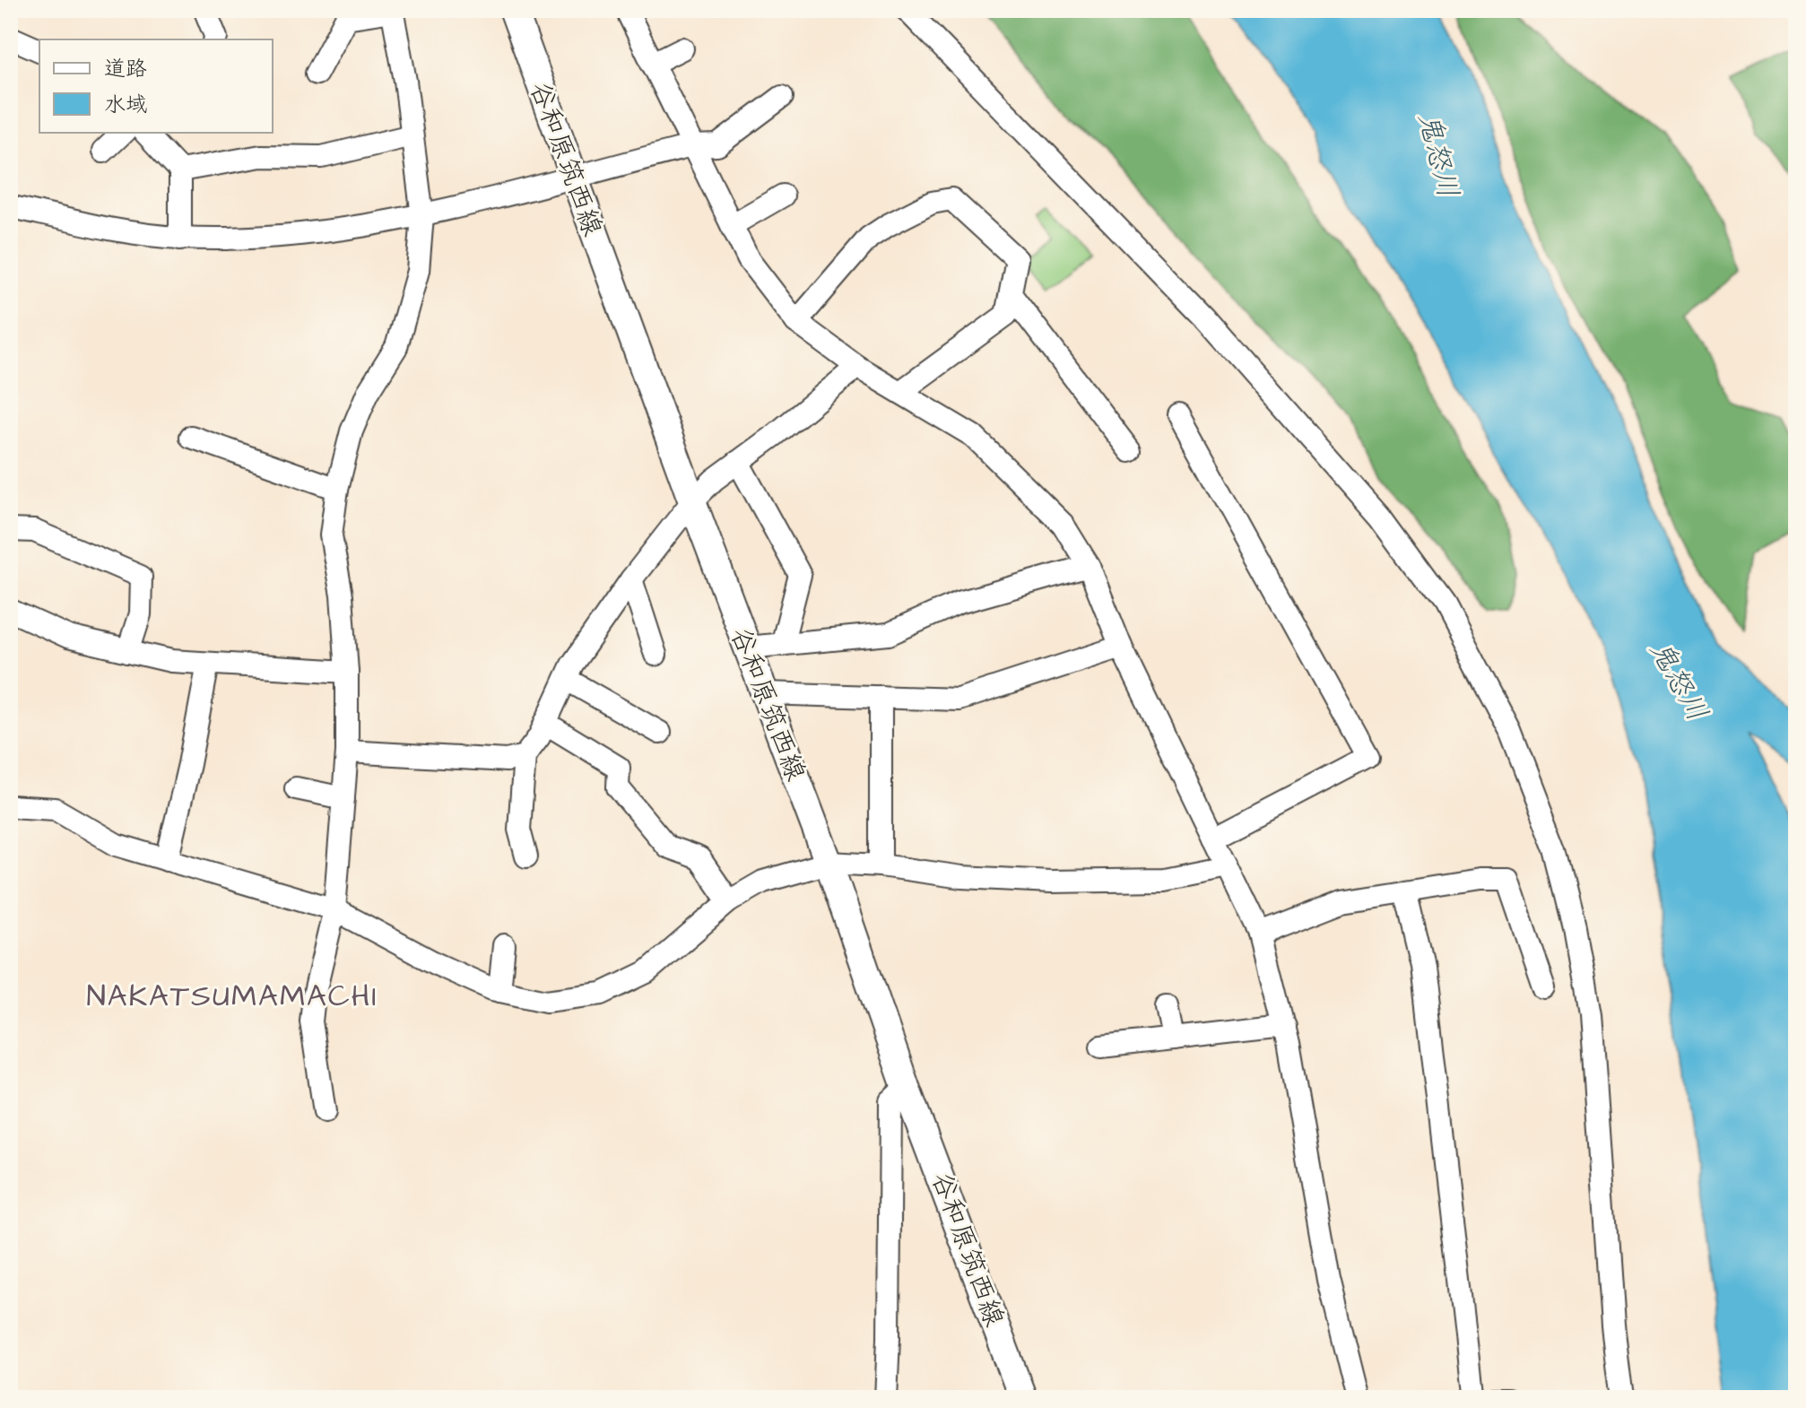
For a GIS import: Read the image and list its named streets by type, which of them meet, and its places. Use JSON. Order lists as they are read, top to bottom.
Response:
{
  "streets": {
    "main road": ["谷和原筑西線"]
  },
  "districts": ["NAKATSUMAMACHI"],
  "water": ["鬼怒川"],
  "legend": ["道路", "水域"]
}
